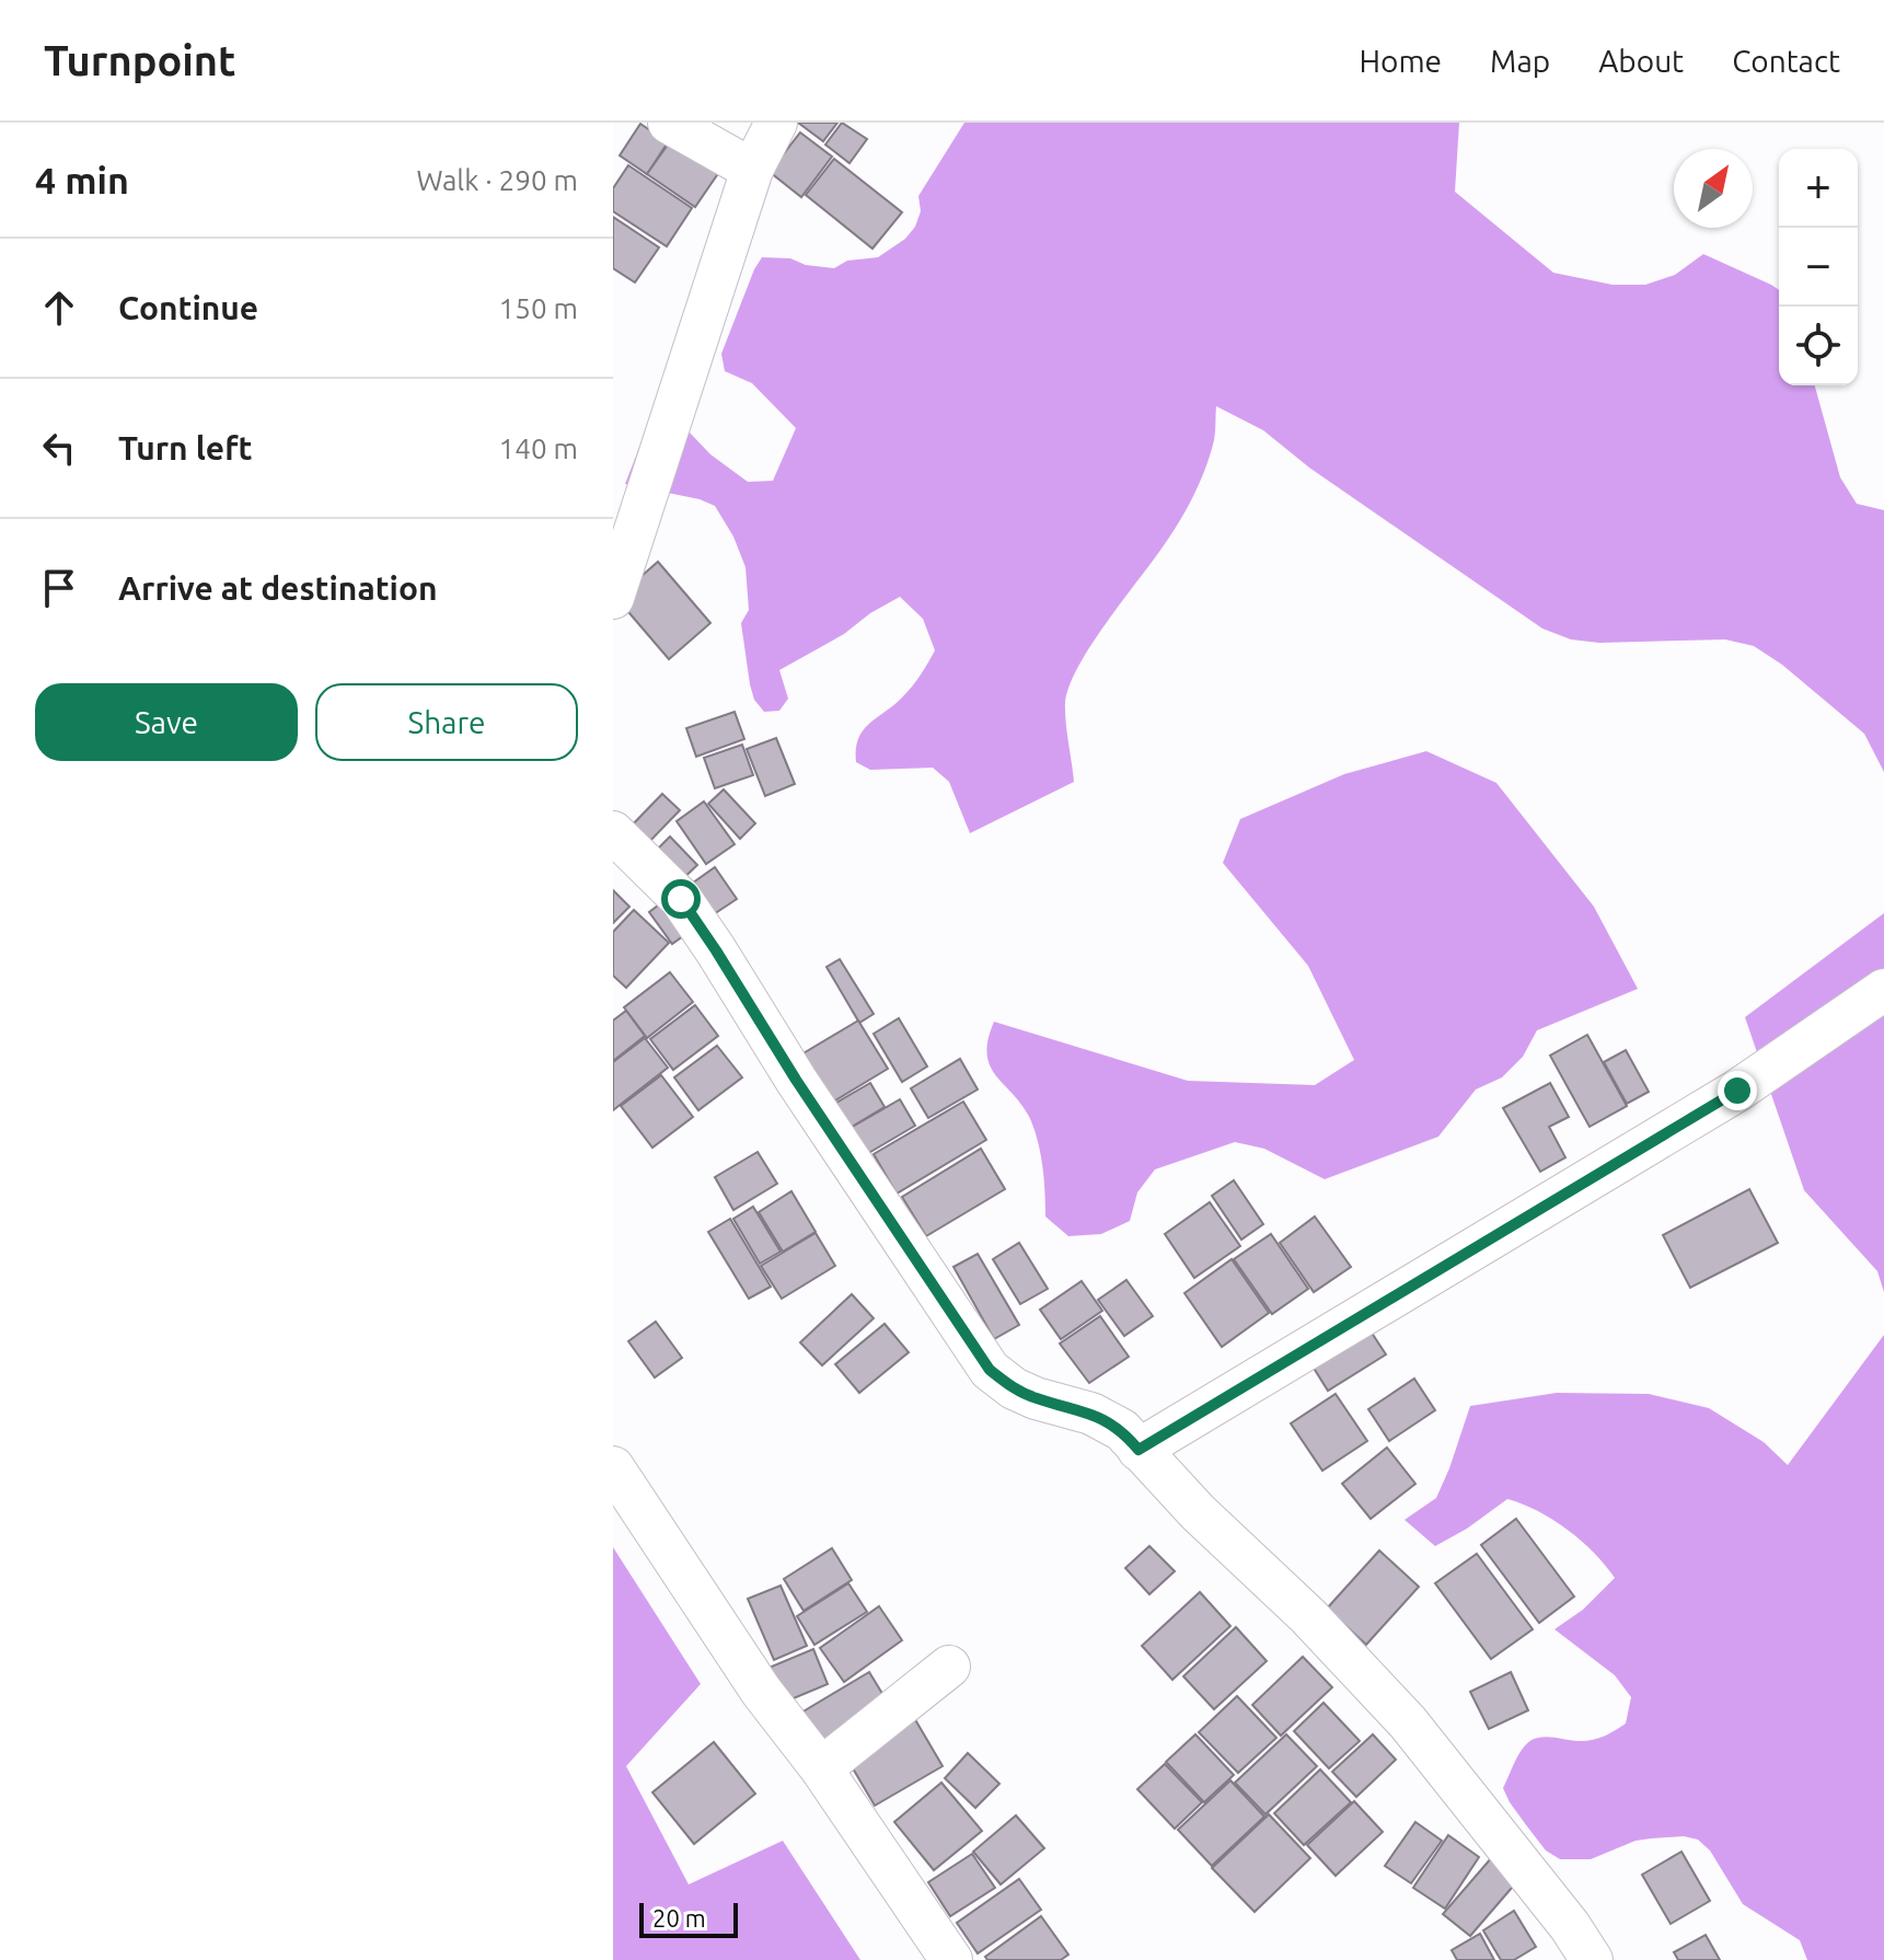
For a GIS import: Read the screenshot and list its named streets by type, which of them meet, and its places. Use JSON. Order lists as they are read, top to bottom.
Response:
{
  "scale_bar": "20 m",
  "north": "top right",
  "page": {
    "header": "Turnpoint",
    "nav": [
      "Home",
      "Map",
      "About",
      "Contact"
    ],
    "heading": ["4 min", "Walk · 290 m"],
    "map_buttons": ["+", "−"],
    "list": [
      ["Continue", "150 m"],
      ["Turn left", "140 m"],
      "Arrive at destination"
    ],
    "buttons": ["Save", "Share"],
    "scale": "20 m"
  }
}
